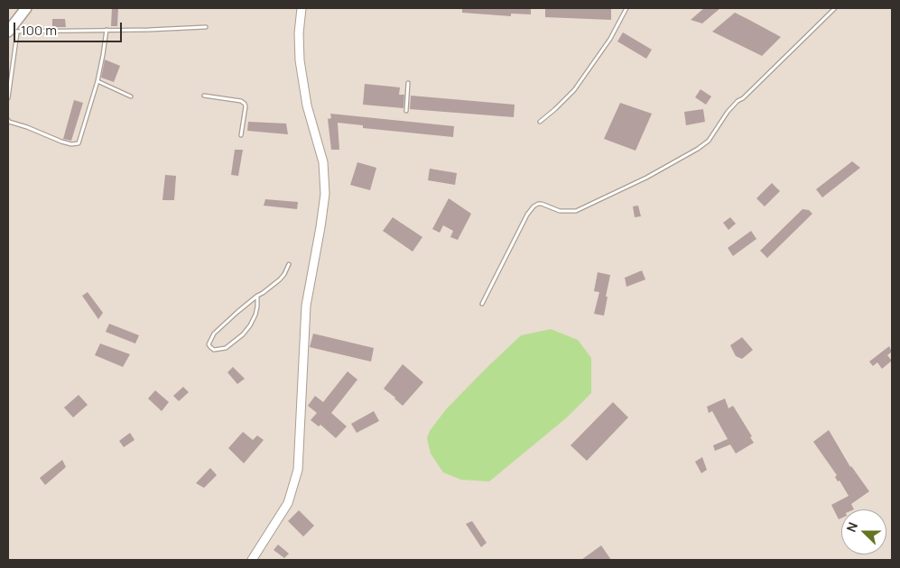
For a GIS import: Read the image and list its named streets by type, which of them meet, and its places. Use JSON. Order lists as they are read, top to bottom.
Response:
{
  "scale_bar": "100 m",
  "north": "left"
}
